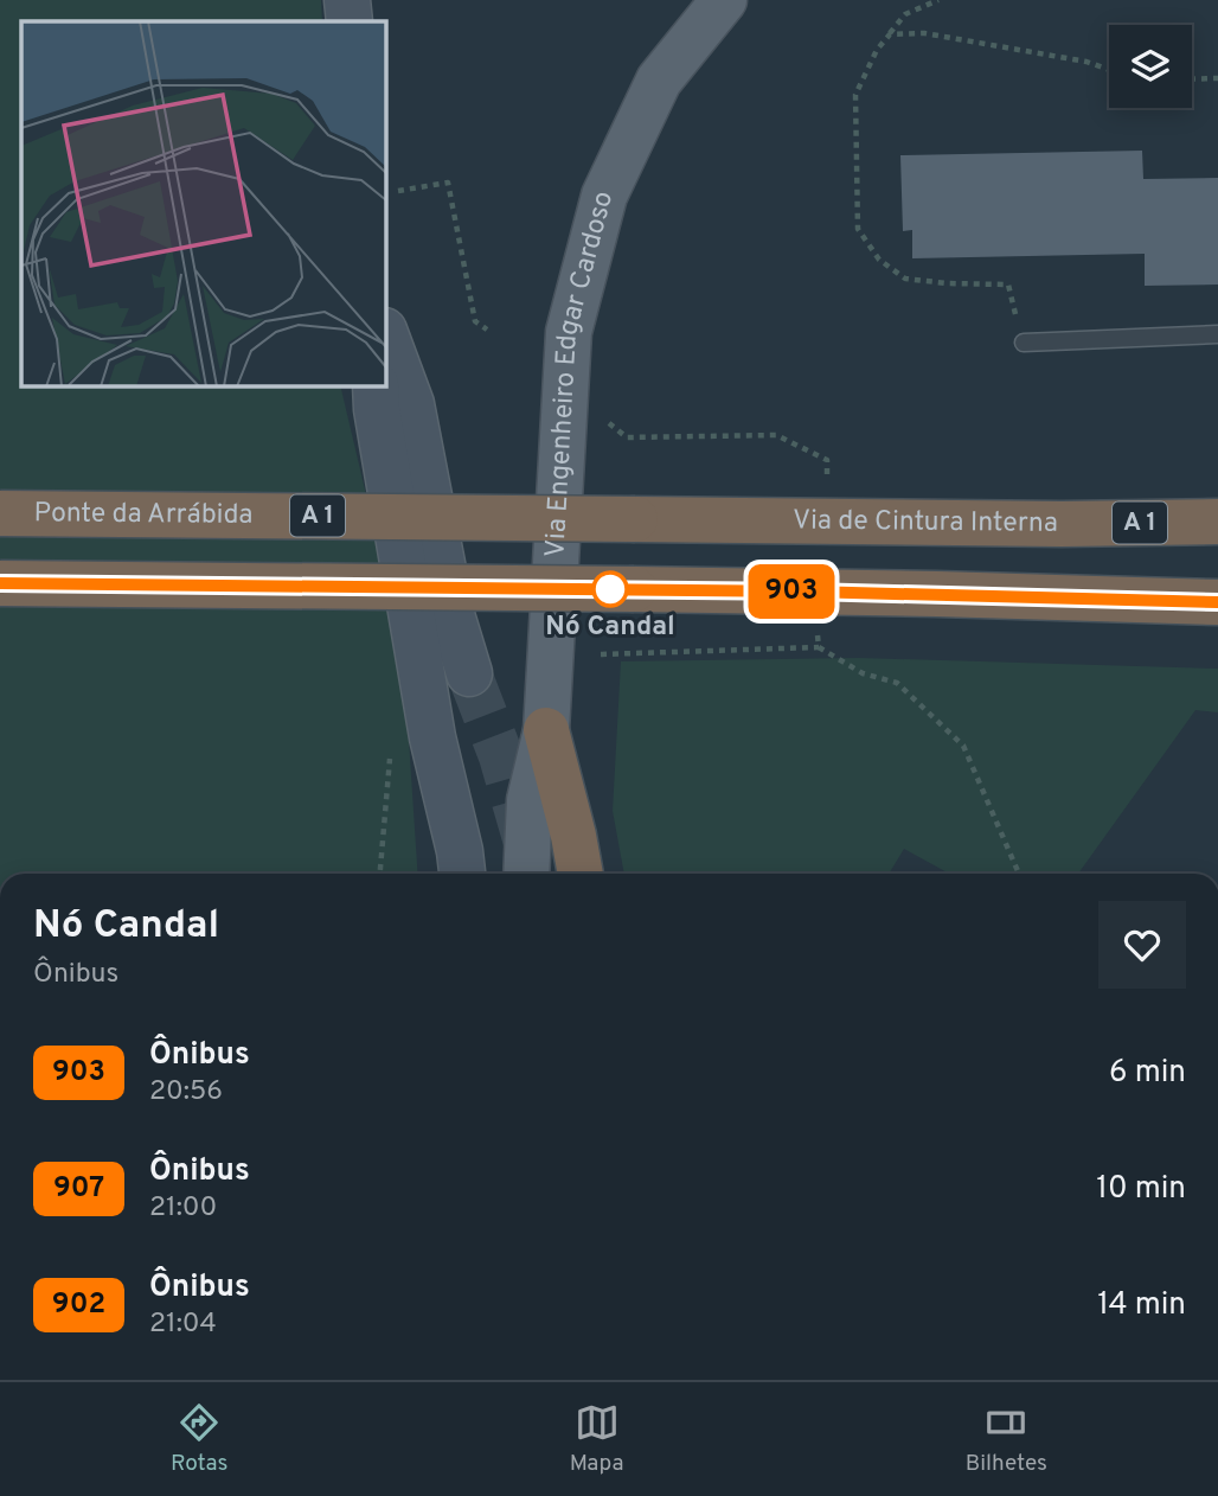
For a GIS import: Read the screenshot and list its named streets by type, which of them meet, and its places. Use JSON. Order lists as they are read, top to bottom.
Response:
{
  "streets": {
    "highway": ["Ponte da Arrábida", "A 1", "Via de Cintura Interna"],
    "main road": ["Via Engenheiro Edgar Cardoso"]
  },
  "crossings": [
    ["Ponte da Arrábida", "Via de Cintura Interna"]
  ],
  "places": ["Nó Candal"],
  "lines": ["bus line 903"],
  "page": {
    "on_map": "903",
    "heading": ["Nó Candal", "Ônibus"],
    "list": [
      {
        "mark": "903",
        "name": "Ônibus",
        "note": "20:56",
        "value": "6 min"
      },
      {
        "mark": "907",
        "name": "Ônibus",
        "note": "21:00",
        "value": "10 min"
      },
      {
        "mark": "902",
        "name": "Ônibus",
        "note": "21:04",
        "value": "14 min"
      }
    ],
    "tabs": ["Rotas", "Mapa", "Bilhetes"]
  }
}
